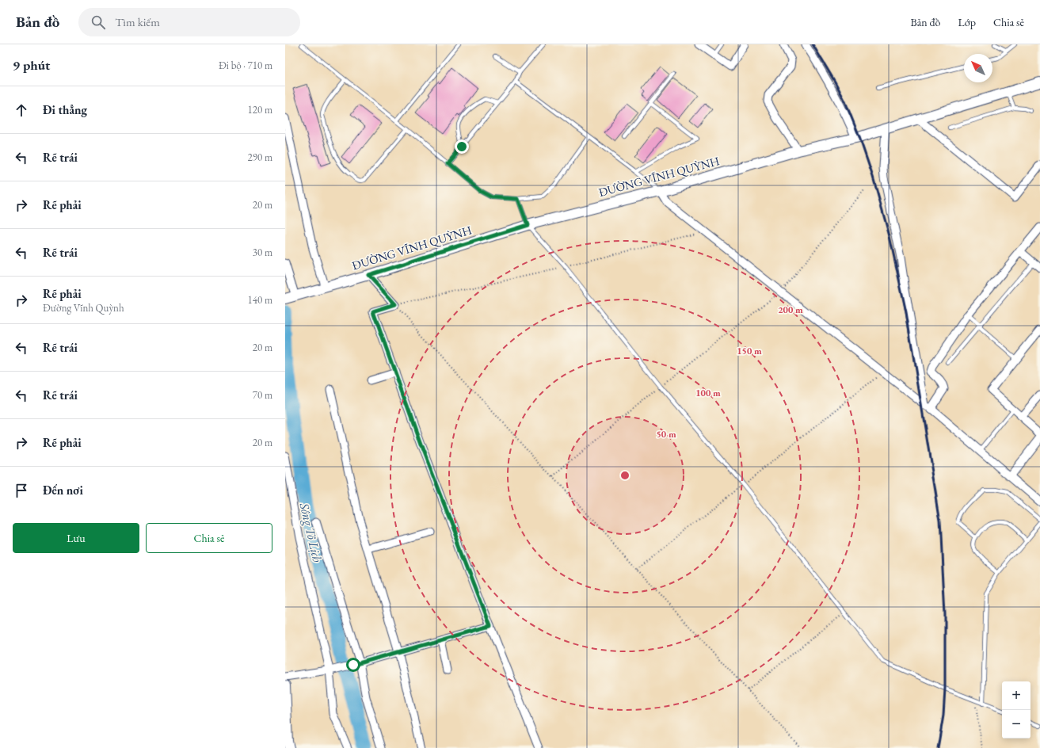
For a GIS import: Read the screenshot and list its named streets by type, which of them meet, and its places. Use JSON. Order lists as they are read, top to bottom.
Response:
{
  "streets": {
    "street": ["ĐƯỜNG VĨNH QUỲNH"]
  },
  "water": ["Sông Tô Lịch"],
  "north": "top left",
  "page": {
    "header": "Bản đồ",
    "search": "Tìm kiếm",
    "nav": ["Bản đồ", "Lớp", "Chia sẻ"],
    "heading": ["9 phút", "Đi bộ · 710 m"],
    "list": [
      ["Đi thẳng", "120 m"],
      ["Rẽ trái", "290 m"],
      ["Rẽ phải", "20 m"],
      ["Rẽ trái", "30 m"],
      ["Rẽ phải", "Đường Vĩnh Quỳnh", "140 m"],
      ["Rẽ trái", "20 m"],
      ["Rẽ trái", "70 m"],
      ["Rẽ phải", "20 m"],
      "Đến nơi"
    ],
    "buttons": ["Lưu", "Chia sẻ"],
    "map_buttons": ["+", "−"]
  },
  "rings": [
    "200 m",
    "150 m",
    "100 m",
    "50 m"
  ]
}
